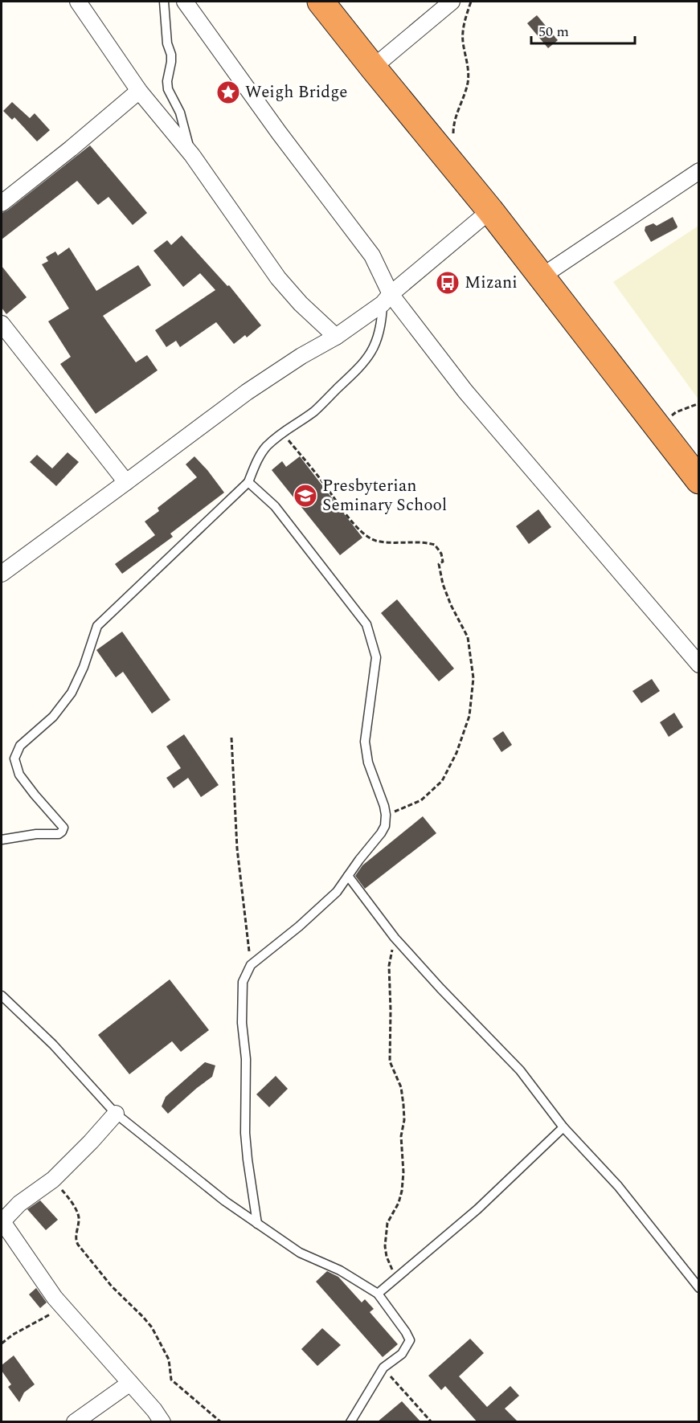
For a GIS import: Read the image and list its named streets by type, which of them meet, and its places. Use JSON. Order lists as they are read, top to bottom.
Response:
{
  "places": {
    "place": ["Weigh Bridge"],
    "bus stop": ["Mizani"],
    "school or university": ["Presbyterian Seminary School"]
  },
  "scale_bar": "50 m"
}
